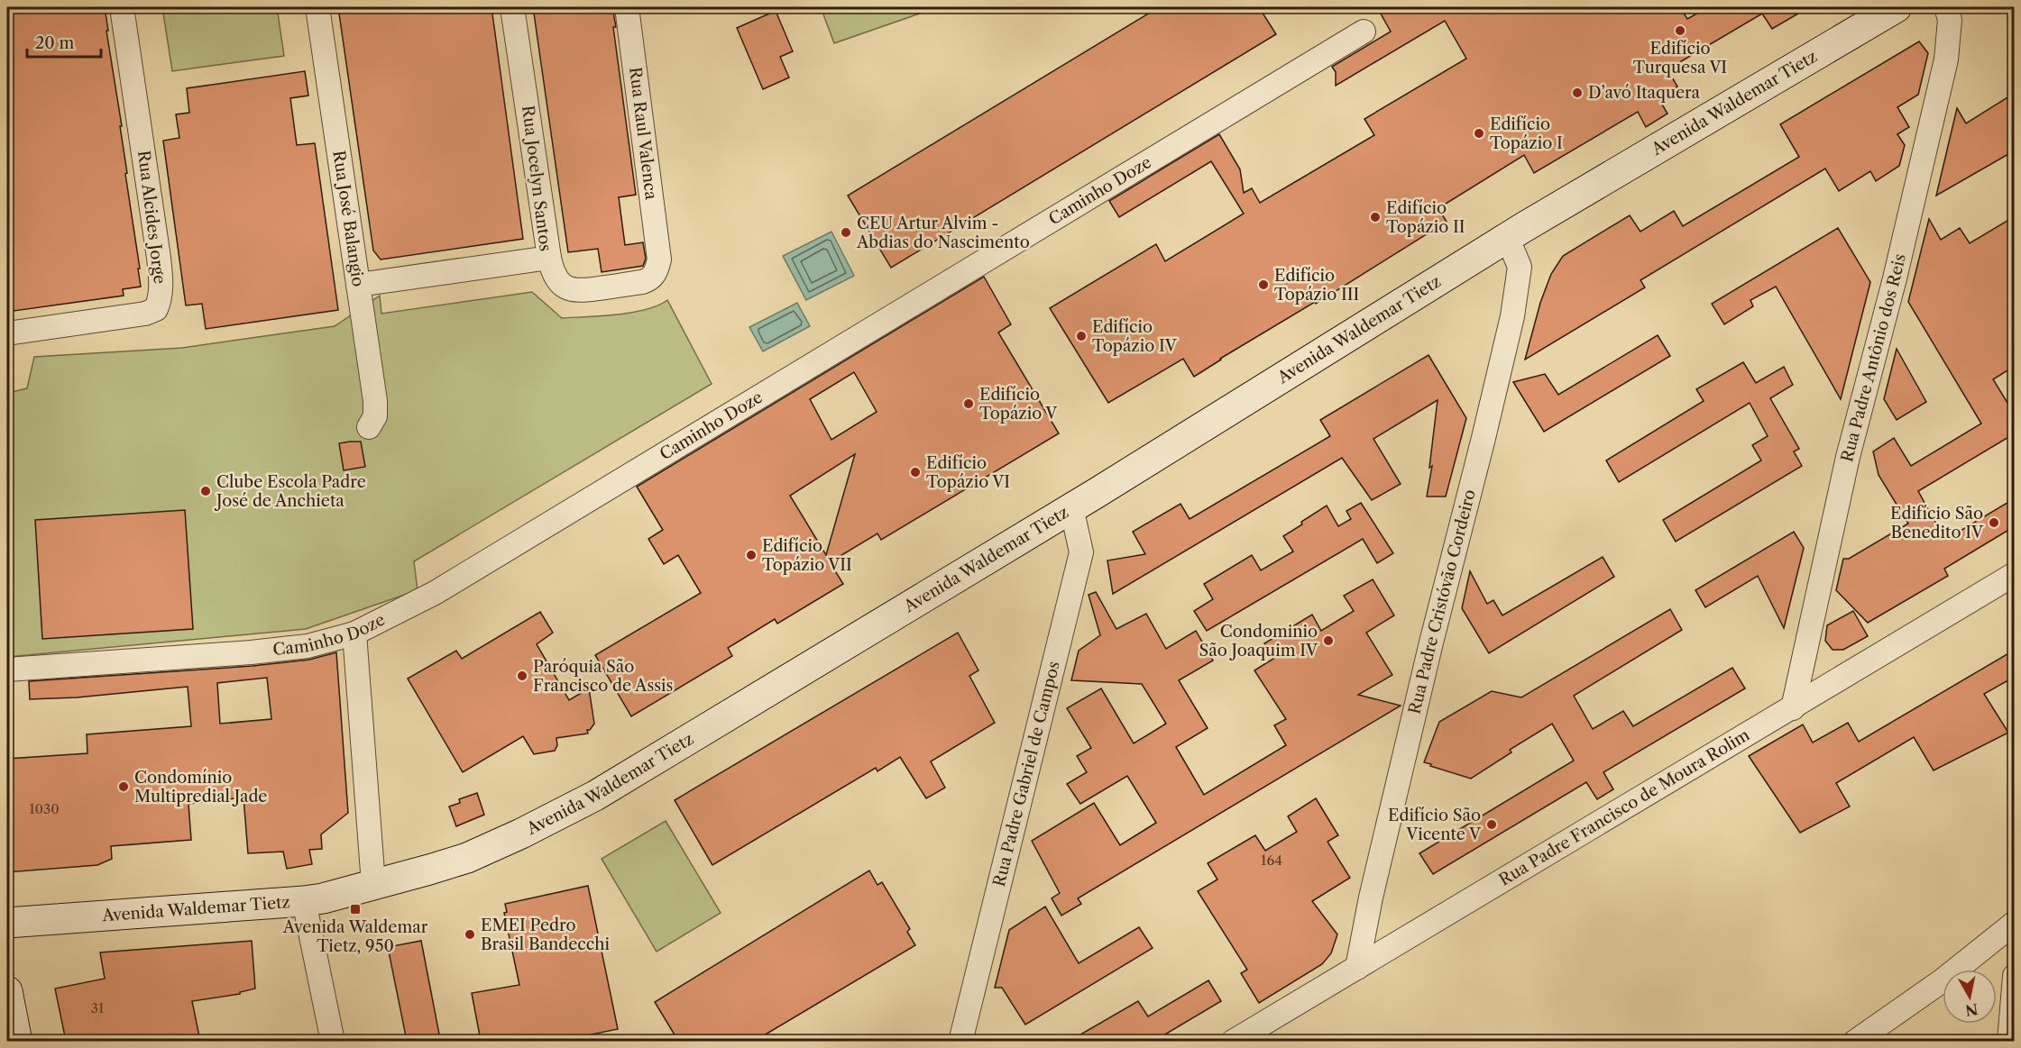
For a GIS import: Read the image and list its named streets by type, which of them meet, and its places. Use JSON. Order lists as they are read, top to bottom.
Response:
{
  "streets": {
    "street": [
      "Avenida Waldemar Tietz",
      "Rua Raul Valenca",
      "Rua Jocelyn Santos",
      "Caminho Doze",
      "Rua Alcides Jorge",
      "Rua José Balangio",
      "Rua Padre Antônio dos Reis",
      "Rua Padre Cristóvão Cordeiro",
      "Rua Padre Gabriel de Campos",
      "Rua Padre Francisco de Moura Rolim"
    ]
  },
  "crossings": [
    ["Avenida Waldemar Tietz", "Rua Padre Cristóvão Cordeiro"],
    ["Avenida Waldemar Tietz", "Rua Padre Gabriel de Campos"],
    ["Rua Raul Valenca", "Rua Jocelyn Santos"],
    ["Rua Jocelyn Santos", "Rua José Balangio"],
    ["Rua Padre Antônio dos Reis", "Rua Padre Francisco de Moura Rolim"],
    ["Rua Padre Cristóvão Cordeiro", "Rua Padre Francisco de Moura Rolim"]
  ],
  "places": {
    "other": [
      "Edifício Turquesa VI",
      "D’avó Itaquera",
      "Edifício Topázio I",
      "Edifício Topázio II",
      "CEU Artur Alvim - Abdias do Nascimento",
      "Edifício Topázio III",
      "Edifício Topázio IV",
      "Edifício Topázio V",
      "Edifício Topázio VI",
      "Clube Escola Padre José de Anchieta",
      "Edifício São Benedito IV",
      "Edifício Topázio VII",
      "Condominio São Joaquim IV",
      "Paróquia São Francisco de Assis",
      "Condomínio Multipredial Jade",
      "Edifício São Vicente V",
      "EMEI Pedro Brasil Bandecchi"
    ],
    "transit": ["Avenida Waldemar Tietz, 950"]
  },
  "house_numbers": ["1030", "164", "31"],
  "scale_bar": "20 m",
  "north": "bottom"
}
